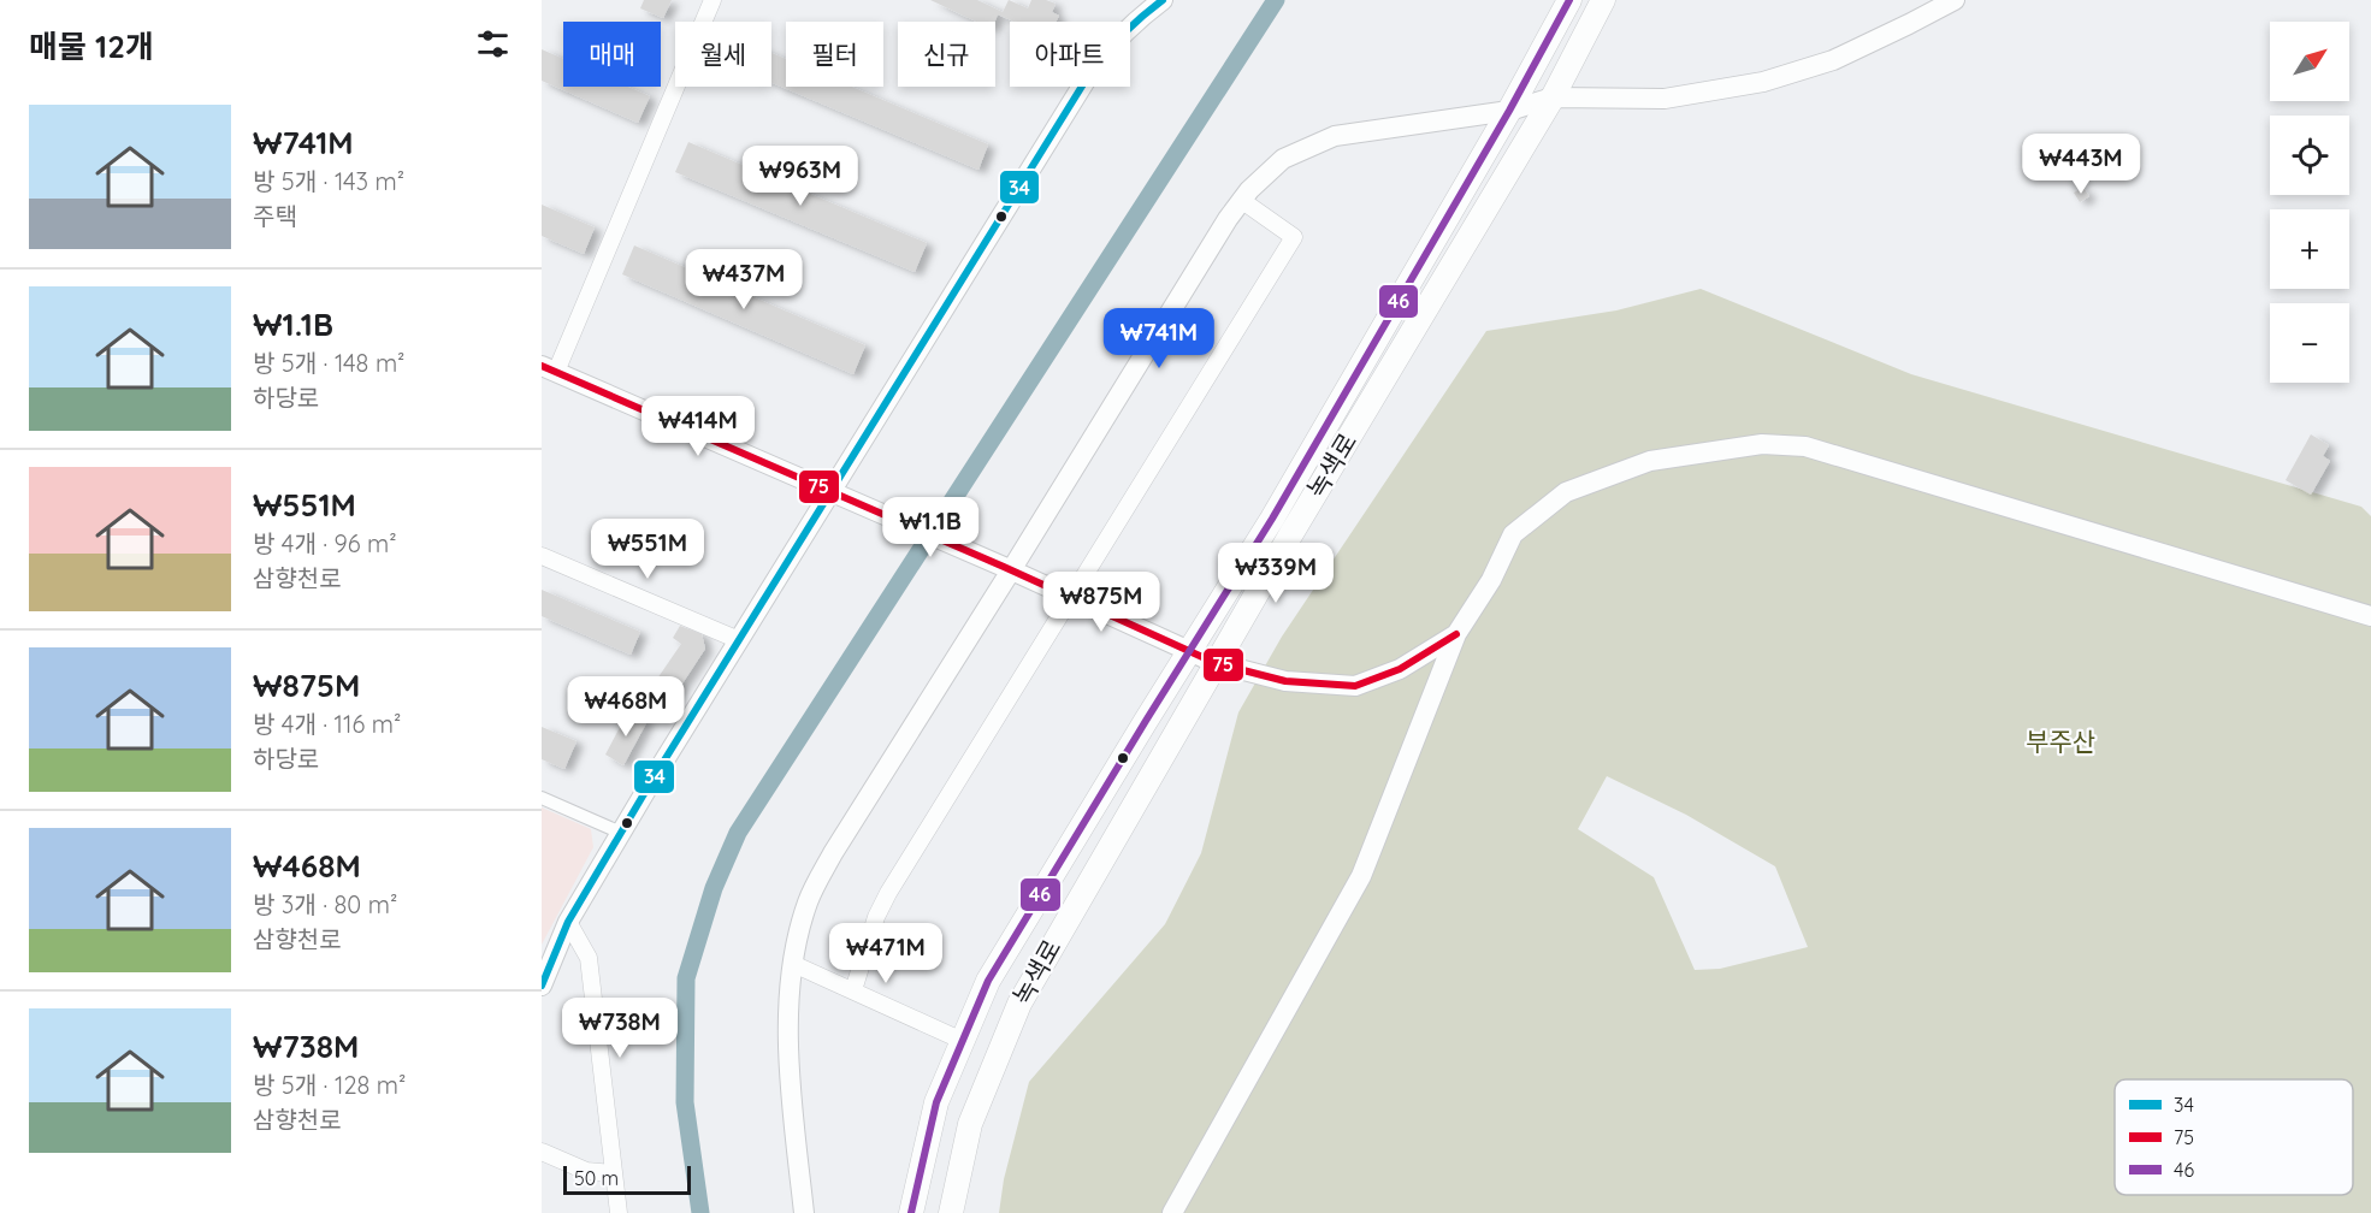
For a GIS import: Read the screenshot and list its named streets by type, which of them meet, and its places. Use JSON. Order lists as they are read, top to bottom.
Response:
{
  "streets": {
    "main road": ["녹색로"]
  },
  "parks": ["부주산"],
  "lines": ["transit line 34", "transit line 46", "transit line 75"],
  "legend": ["34", "75", "46"],
  "scale_bar": "50 m",
  "north": "top right",
  "page": {
    "heading": "매물 12개",
    "map_buttons": ["+", "−"],
    "chip": [
      "매매",
      "월세",
      "필터",
      "신규",
      "아파트"
    ],
    "list": [
      {
        "name": "₩741M",
        "note": "방 5개 · 143 m² · 주택"
      },
      {
        "name": "₩1.1B",
        "note": "방 5개 · 148 m² · 하당로"
      },
      {
        "name": "₩551M",
        "note": "방 4개 · 96 m² · 삼향천로"
      },
      {
        "name": "₩875M",
        "note": "방 4개 · 116 m² · 하당로"
      },
      {
        "name": "₩468M",
        "note": "방 3개 · 80 m² · 삼향천로"
      },
      {
        "name": "₩738M",
        "note": "방 5개 · 128 m² · 삼향천로"
      }
    ],
    "price": [
      "₩443M",
      "₩963M",
      "₩437M",
      "₩741M",
      "₩414M",
      "₩1.1B",
      "₩551M",
      "₩339M",
      "₩875M",
      "₩468M",
      "₩471M",
      "₩738M"
    ],
    "scale": "50 m"
  }
}
